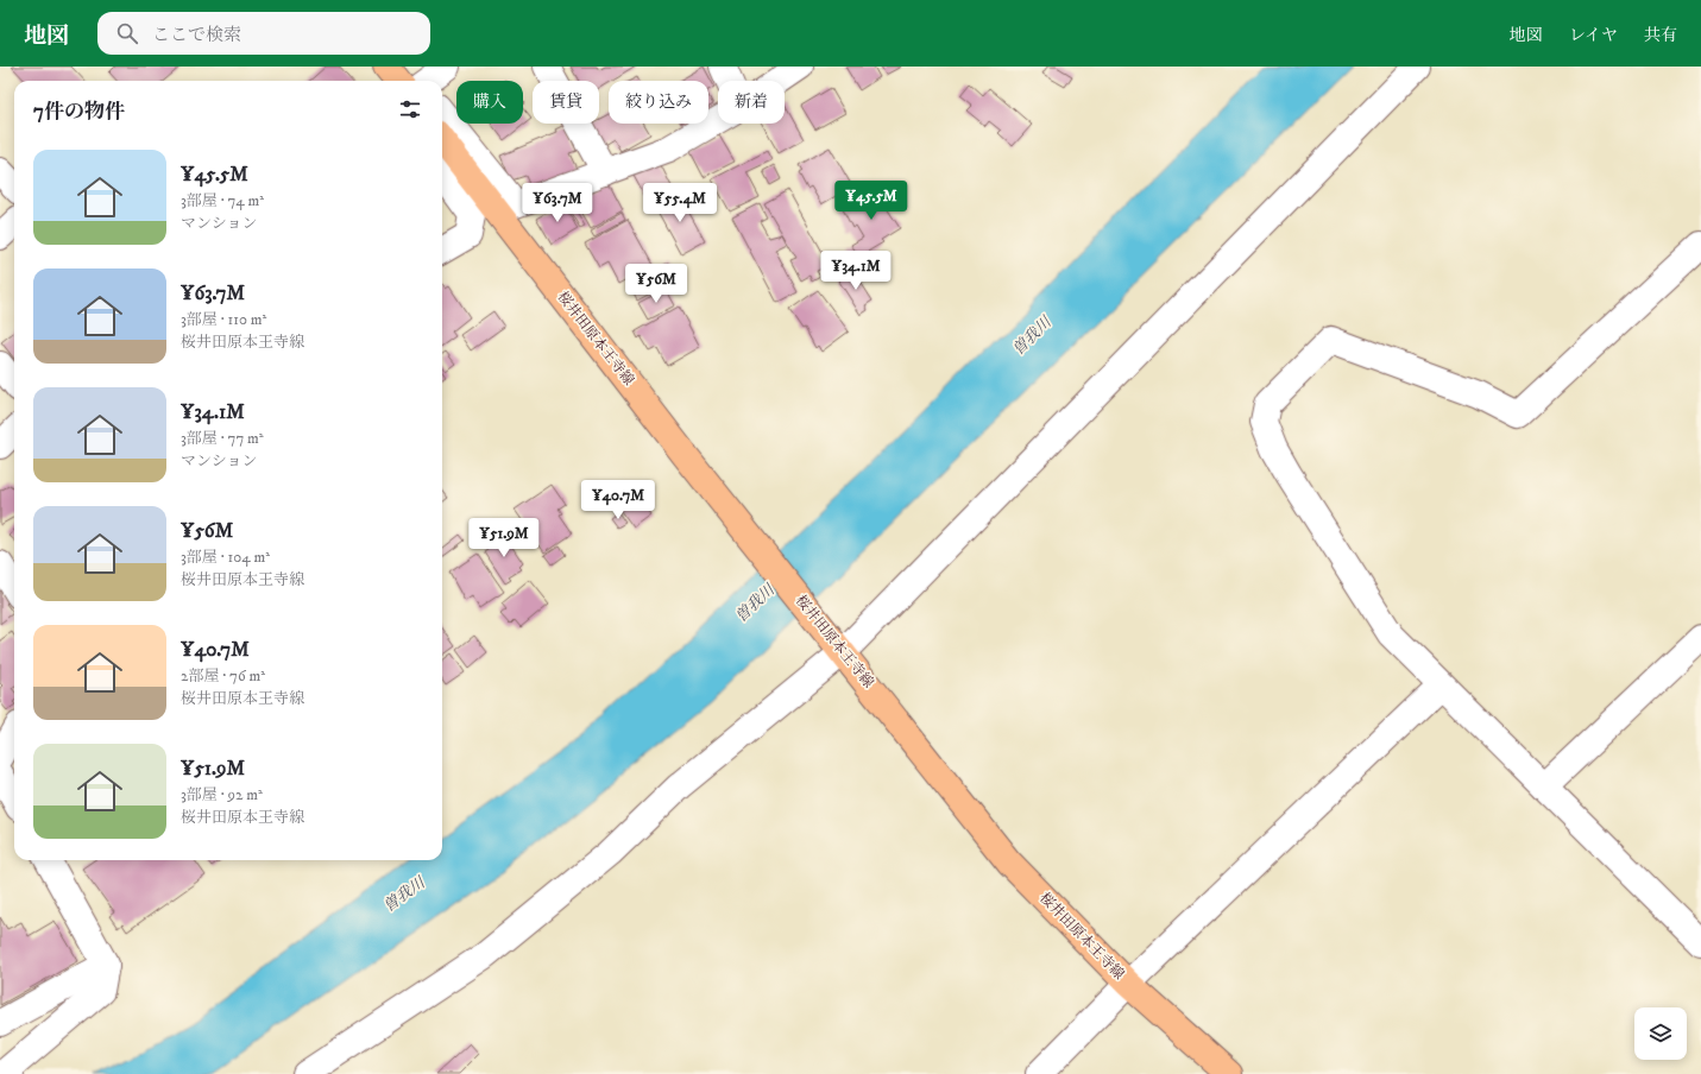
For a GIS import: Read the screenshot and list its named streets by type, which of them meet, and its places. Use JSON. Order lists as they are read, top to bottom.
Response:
{
  "streets": {
    "main road": ["桜井田原本王寺線"]
  },
  "water": ["曽我川"],
  "page": {
    "header": "地図",
    "search": "ここで検索",
    "nav": ["地図", "レイヤ", "共有"],
    "chip": [
      "購入",
      "賃貸",
      "絞り込み",
      "新着"
    ],
    "heading": "7件の物件",
    "list": [
      {
        "name": "¥45.5M",
        "note": "3部屋 · 74 m² · マンション"
      },
      {
        "name": "¥63.7M",
        "note": "3部屋 · 110 m² · 桜井田原本王寺線"
      },
      {
        "name": "¥34.1M",
        "note": "3部屋 · 77 m² · マンション"
      },
      {
        "name": "¥56M",
        "note": "3部屋 · 104 m² · 桜井田原本王寺線"
      },
      {
        "name": "¥40.7M",
        "note": "2部屋 · 76 m² · 桜井田原本王寺線"
      },
      {
        "name": "¥51.9M",
        "note": "3部屋 · 92 m² · 桜井田原本王寺線"
      }
    ],
    "price": [
      "¥45.5M",
      "¥63.7M",
      "¥55.4M",
      "¥34.1M",
      "¥56M",
      "¥40.7M",
      "¥51.9M"
    ]
  }
}
